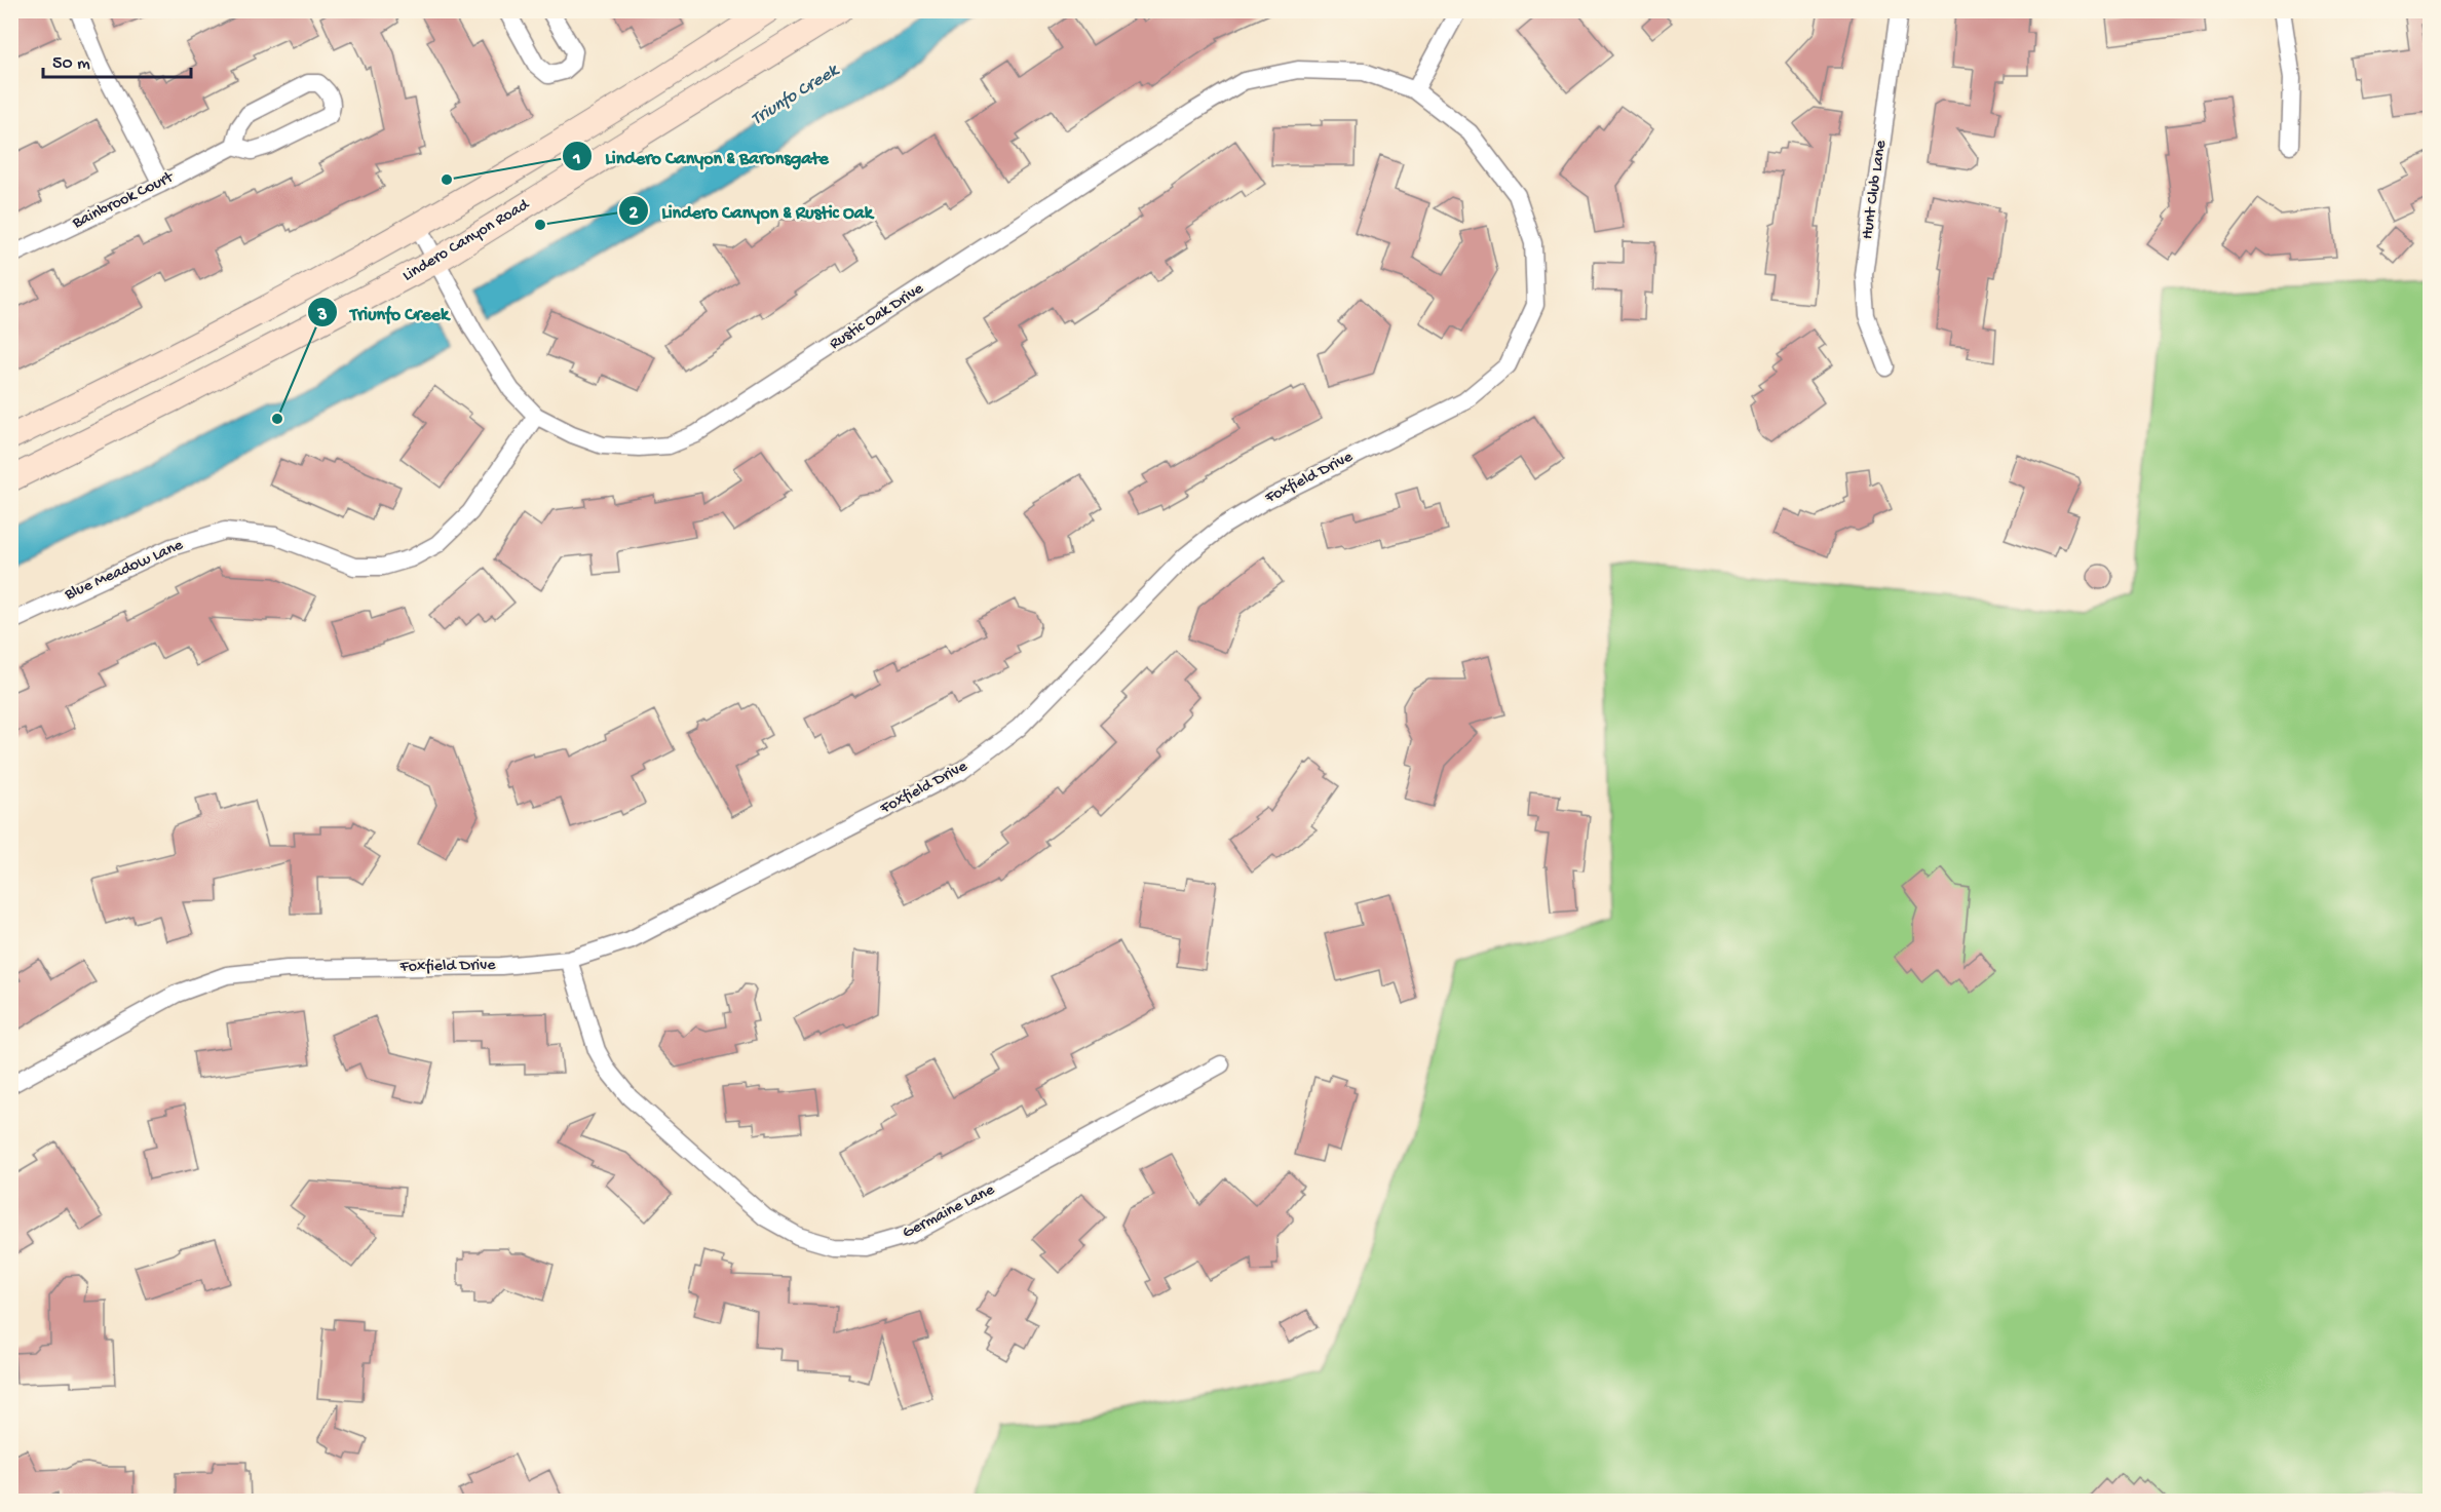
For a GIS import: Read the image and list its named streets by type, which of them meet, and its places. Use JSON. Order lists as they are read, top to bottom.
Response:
{
  "streets": {
    "street": [
      "Hunt Club Lane",
      "Bainbrook Court",
      "Lindero Canyon Road",
      "Rustic Oak Drive",
      "Foxfield Drive",
      "Blue Meadow Lane",
      "Germaine Lane"
    ]
  },
  "crossings": [
    ["Lindero Canyon Road", "Rustic Oak Drive"],
    ["Rustic Oak Drive", "Foxfield Drive"],
    ["Rustic Oak Drive", "Blue Meadow Lane"],
    ["Foxfield Drive", "Germaine Lane"]
  ],
  "water": ["Triunfo Creek"],
  "places": ["Lindero Canyon & Baronsgate", "Lindero Canyon & Rustic Oak", "Triunfo Creek"],
  "scale_bar": "50 m"
}
